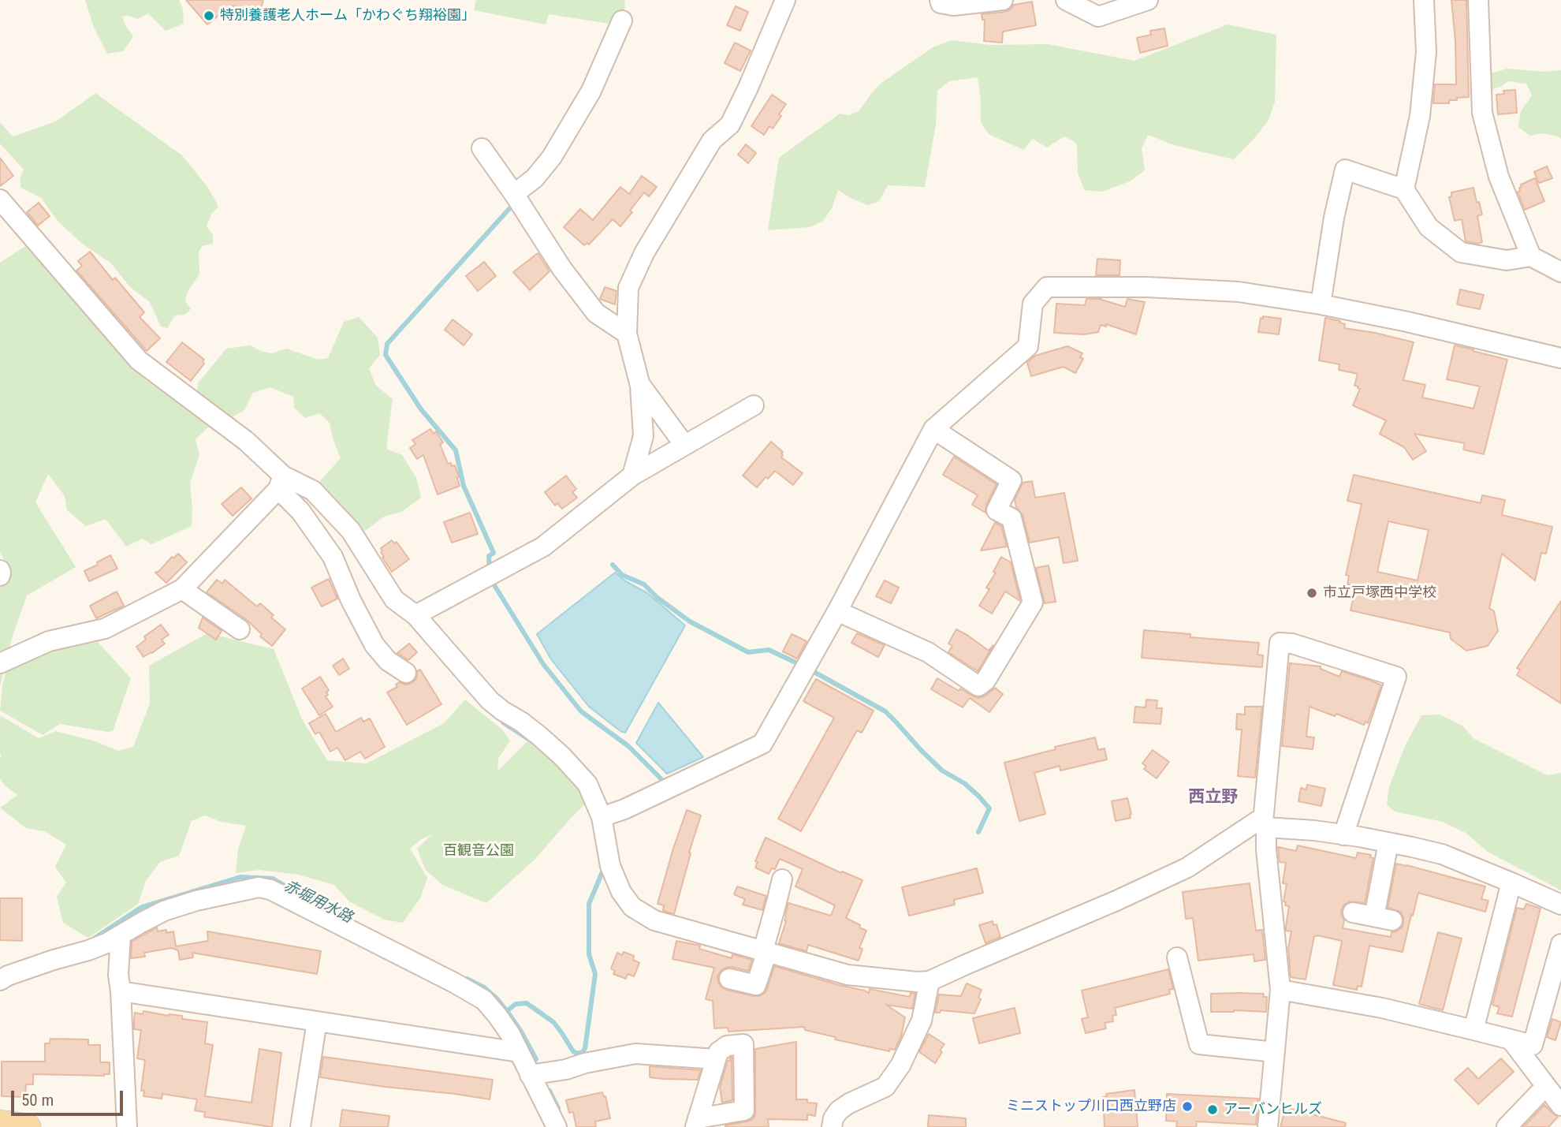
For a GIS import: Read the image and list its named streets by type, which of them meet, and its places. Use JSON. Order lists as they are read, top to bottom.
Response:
{
  "districts": ["西立野"],
  "water": ["赤堀用水路"],
  "parks": ["百観音公園"],
  "places": [
    "特別養護老人ホーム「かわぐち翔裕園」",
    "市立戸塚西中学校",
    "ミニストップ川口西立野店",
    "アーバンヒルズ"
  ],
  "scale_bar": "50 m"
}
